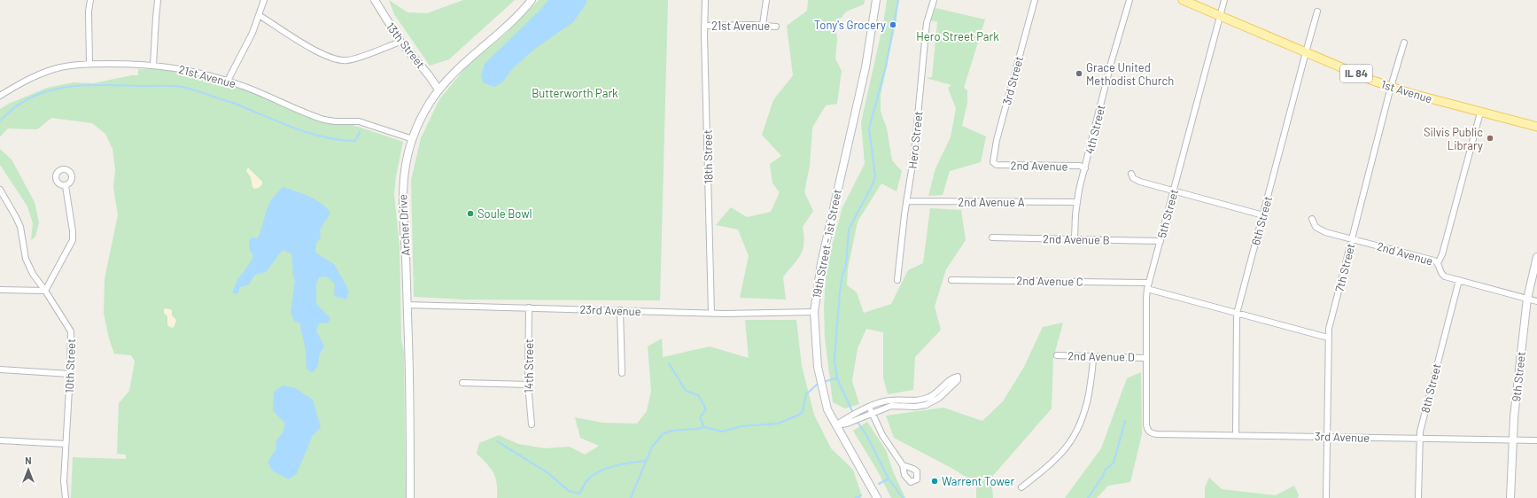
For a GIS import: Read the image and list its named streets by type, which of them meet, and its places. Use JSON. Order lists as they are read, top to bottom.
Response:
{
  "streets": {
    "main road": ["IL 84", "1st Avenue"],
    "street": [
      "21st Avenue",
      "13th Street",
      "3rd Street",
      "4th Street",
      "Hero Street",
      "18th Street",
      "2nd Avenue",
      "2nd Avenue A",
      "5th Street",
      "6th Street",
      "Archer Drive",
      "2nd Avenue B",
      "19th Street - 1st Street",
      "7th Street",
      "2nd Avenue C",
      "23rd Avenue",
      "2nd Avenue D",
      "10th Street",
      "14th Street",
      "9th Street",
      "8th Street",
      "3rd Avenue"
    ]
  },
  "crossings": [
    ["21st Avenue", "18th Street"],
    ["21st Avenue", "Archer Drive"],
    ["13th Street", "Archer Drive"],
    ["3rd Street", "2nd Avenue"],
    ["1st Avenue", "5th Street"],
    ["1st Avenue", "6th Street"],
    ["1st Avenue", "7th Street"],
    ["4th Street", "2nd Avenue"],
    ["4th Street", "2nd Avenue A"],
    ["4th Street", "2nd Avenue B"],
    ["Hero Street", "2nd Avenue A"],
    ["18th Street", "23rd Avenue"],
    ["2nd Avenue", "7th Street"],
    ["2nd Avenue", "9th Street"],
    ["2nd Avenue", "8th Street"],
    ["5th Street", "2nd Avenue B"],
    ["5th Street", "2nd Avenue C"],
    ["5th Street", "2nd Avenue D"],
    ["5th Street", "3rd Avenue"],
    ["6th Street", "3rd Avenue"],
    ["Archer Drive", "23rd Avenue"],
    ["19th Street - 1st Street", "23rd Avenue"],
    ["7th Street", "3rd Avenue"],
    ["23rd Avenue", "14th Street"],
    ["9th Street", "3rd Avenue"],
    ["8th Street", "3rd Avenue"]
  ],
  "parks": ["Hero Street Park", "Butterworth Park"],
  "places": [
    "Tony's Grocery",
    "Grace United Methodist Church",
    "Silvis Public Library",
    "Soule Bowl",
    "Warrent Tower"
  ],
  "north": "top"
}
